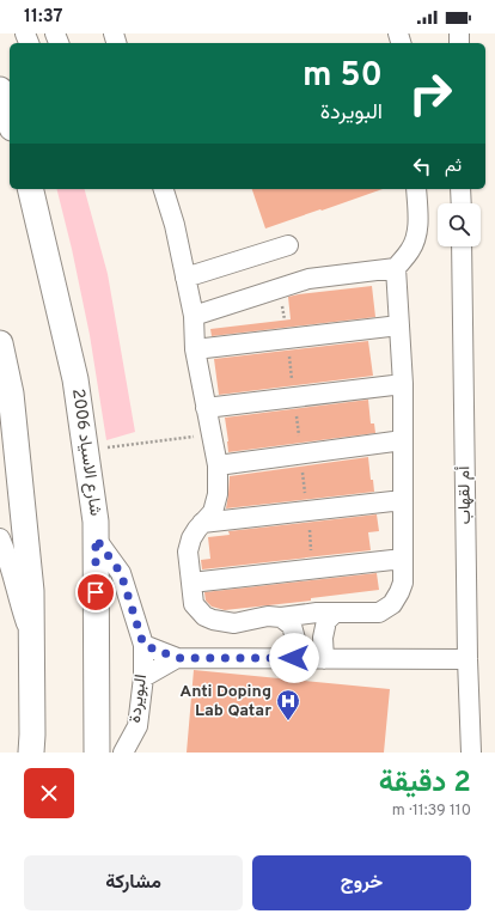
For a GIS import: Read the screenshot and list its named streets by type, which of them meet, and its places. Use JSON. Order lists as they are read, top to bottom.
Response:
{
  "streets": {
    "main road": ["شارع الاسياد 2006"],
    "street": ["أم لقهاب", "البويردة"]
  },
  "crossings": [
    ["شارع الاسياد 2006", "البويردة"]
  ],
  "places": {
    "hospital": ["Anti Doping Lab Qatar"]
  },
  "page": {
    "status": "11:37",
    "turn": ["50 m", "البويردة"],
    "then": "ثم",
    "heading": ["2 دقيقة", "110 m · 11:39"],
    "buttons": ["خروج", "مشاركة"]
  }
}
